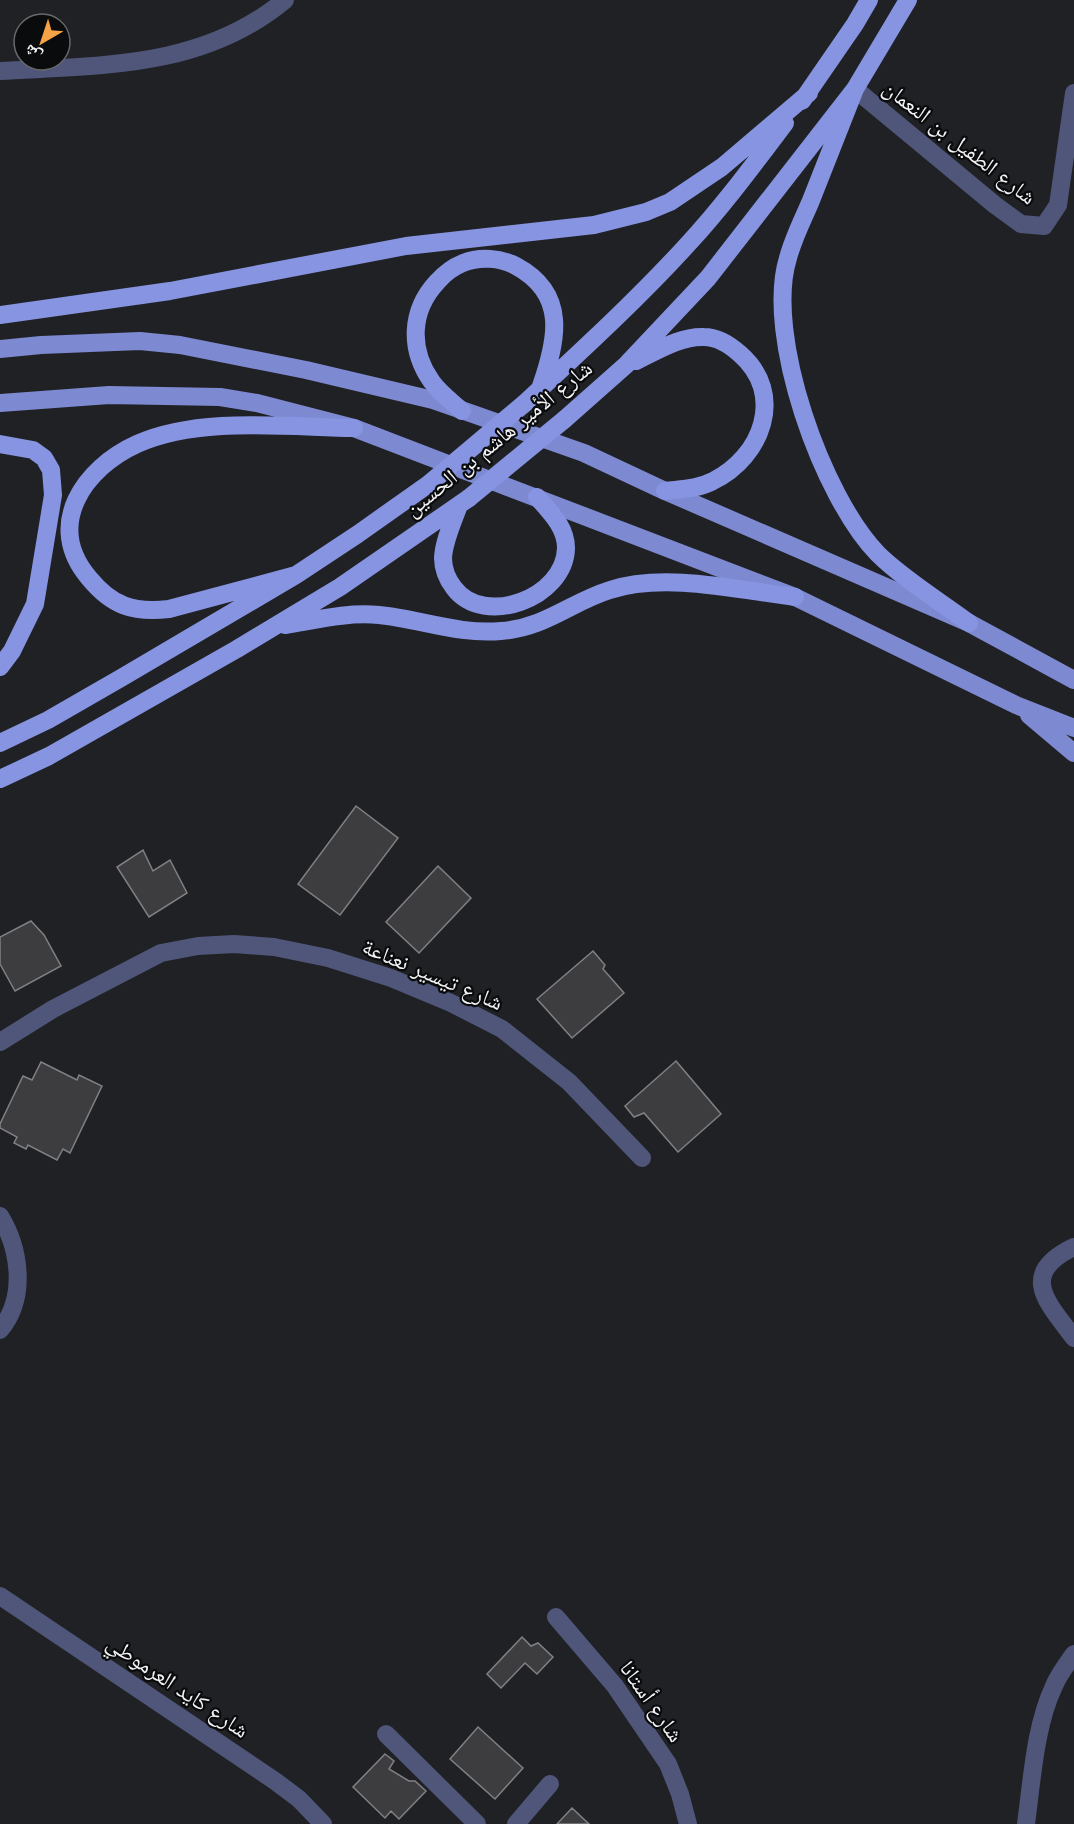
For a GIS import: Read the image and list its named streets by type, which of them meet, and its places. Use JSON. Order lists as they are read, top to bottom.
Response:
{
  "streets": {
    "highway": ["شارع الأمير هاشم بن الحسين"],
    "street": [
      "شارع الطفيل بن النعمان",
      "شارع تيسير نعناعة",
      "شارع كايد العرموطي",
      "شارع أستانا"
    ]
  },
  "crossings": [
    ["شارع الطفيل بن النعمان", "شارع الأمير هاشم بن الحسين"]
  ],
  "north": "bottom left"
}
